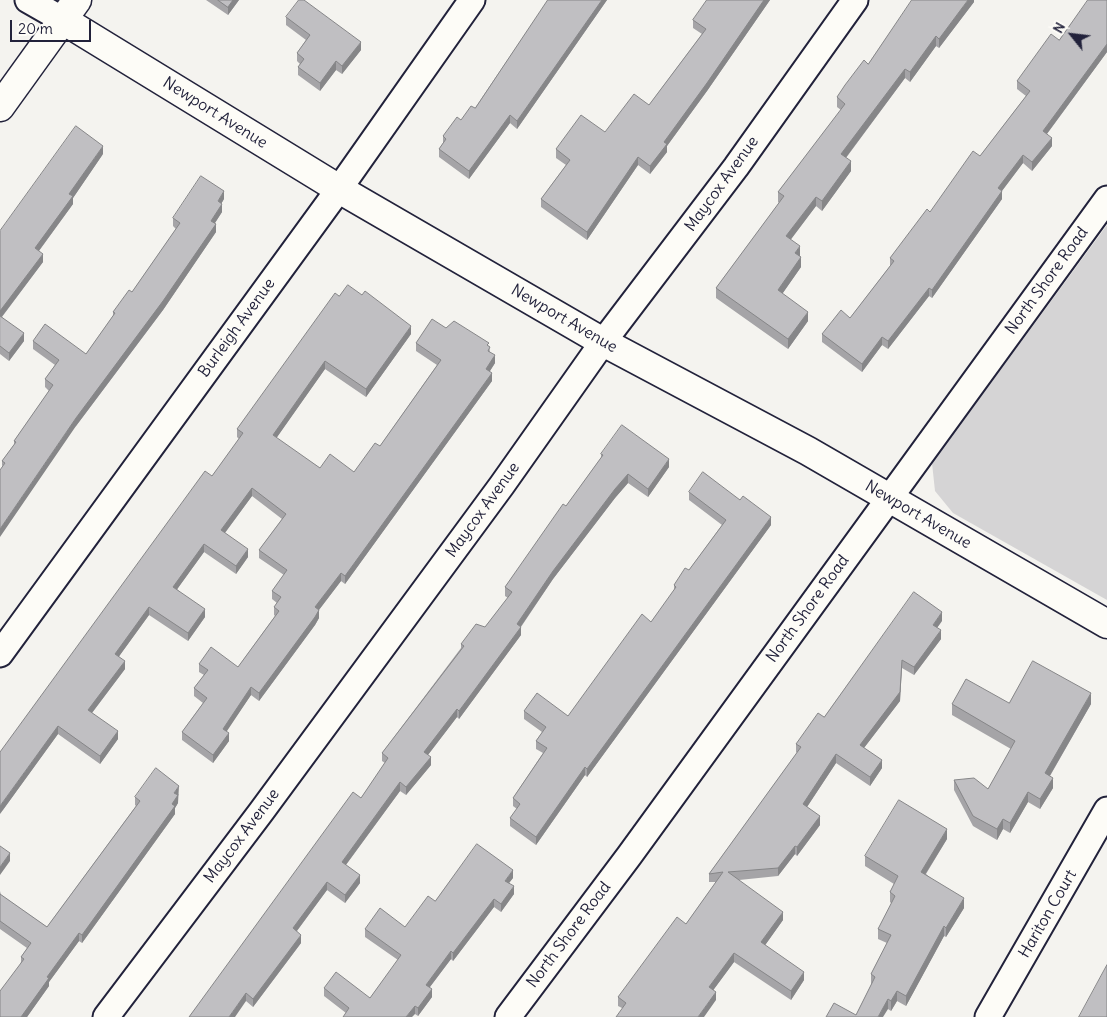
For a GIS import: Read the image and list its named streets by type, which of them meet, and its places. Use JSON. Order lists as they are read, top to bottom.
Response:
{
  "streets": {
    "street": [
      "Newport Avenue",
      "Maycox Avenue",
      "North Shore Road",
      "Burleigh Avenue",
      "Hariton Court"
    ]
  },
  "crossings": [
    ["Newport Avenue", "Maycox Avenue"],
    ["Newport Avenue", "North Shore Road"],
    ["Newport Avenue", "Burleigh Avenue"]
  ],
  "scale_bar": "20 m",
  "north": "top left"
}
